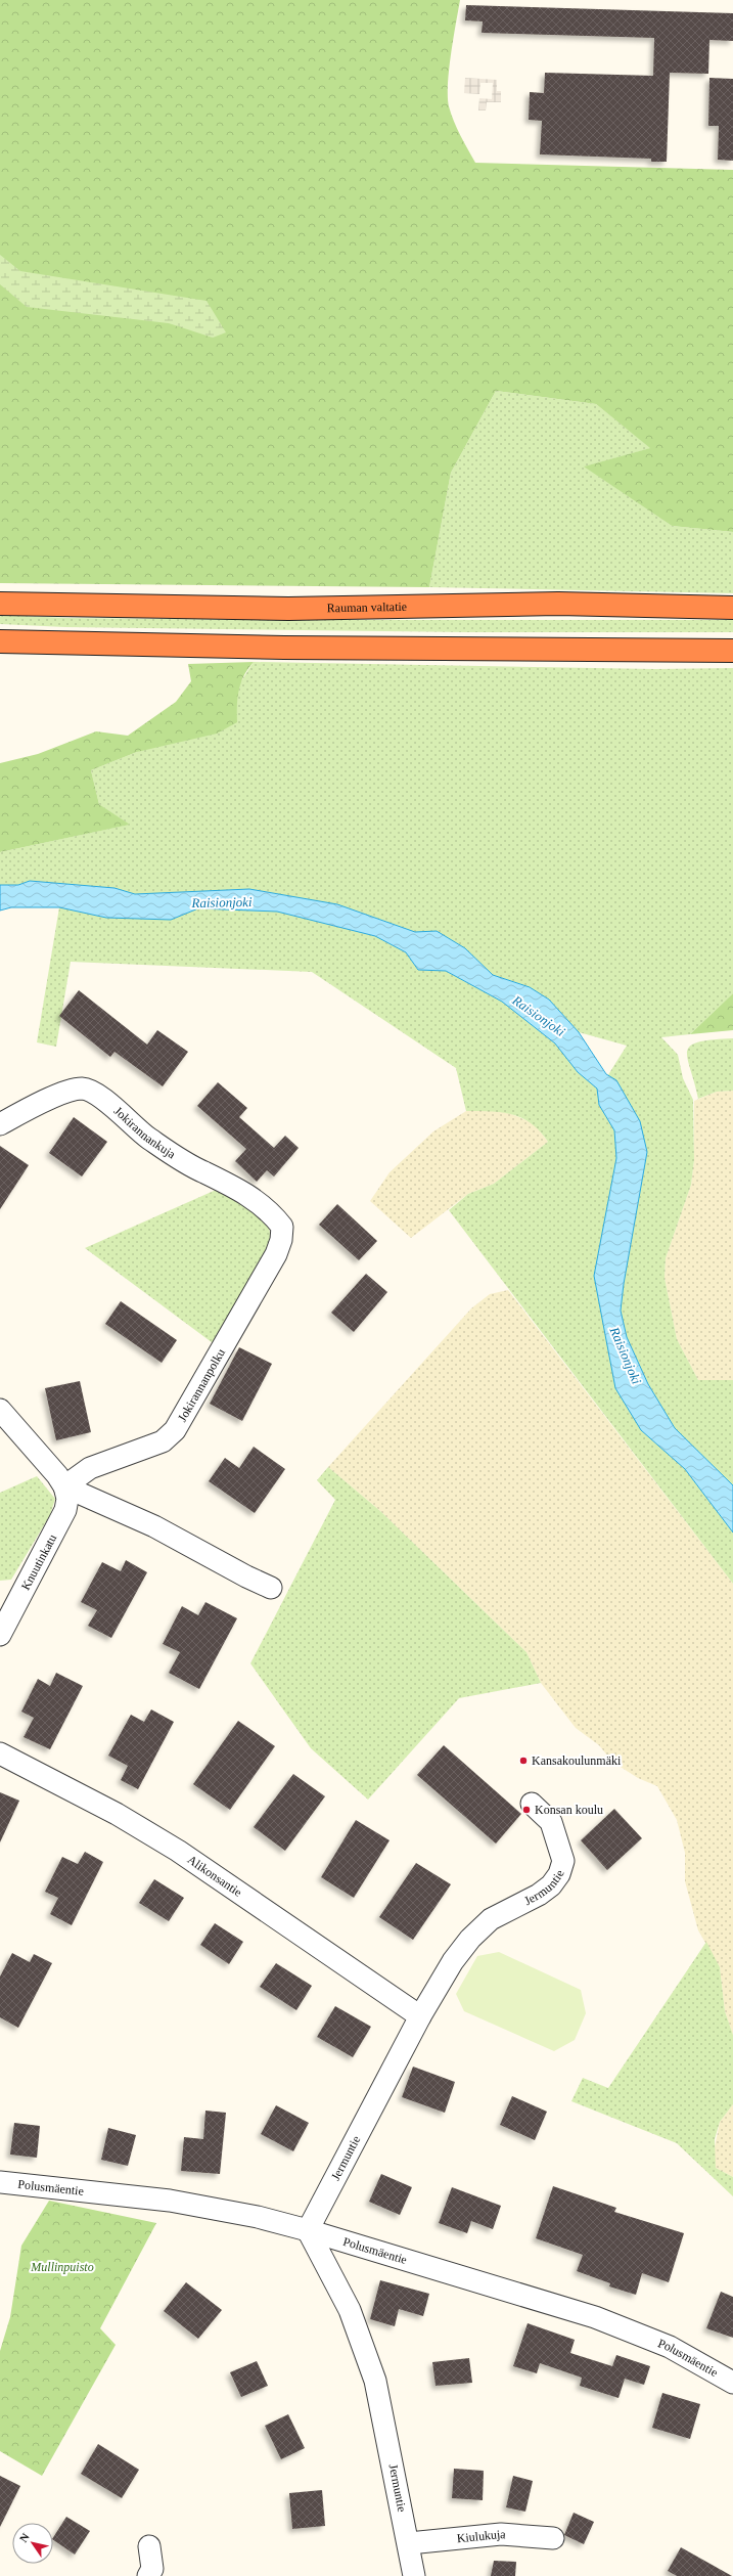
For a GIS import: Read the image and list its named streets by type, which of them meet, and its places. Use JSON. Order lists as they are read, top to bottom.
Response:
{
  "streets": {
    "highway": ["Rauman valtatie"],
    "street": [
      "Jokirannankuja",
      "Jokirannanpolku",
      "Knuutinkatu",
      "Alikonsantie",
      "Jermuntie",
      "Polusmäentie",
      "Kiulukuja"
    ]
  },
  "crossings": [
    ["Jokirannankuja", "Jokirannanpolku"],
    ["Jokirannanpolku", "Knuutinkatu"],
    ["Alikonsantie", "Jermuntie"],
    ["Jermuntie", "Polusmäentie"],
    ["Jermuntie", "Kiulukuja"]
  ],
  "water": ["Raisionjoki"],
  "parks": ["Mullinpuisto"],
  "places": ["Kansakoulunmäki", "Konsan koulu"],
  "north": "top left"
}
